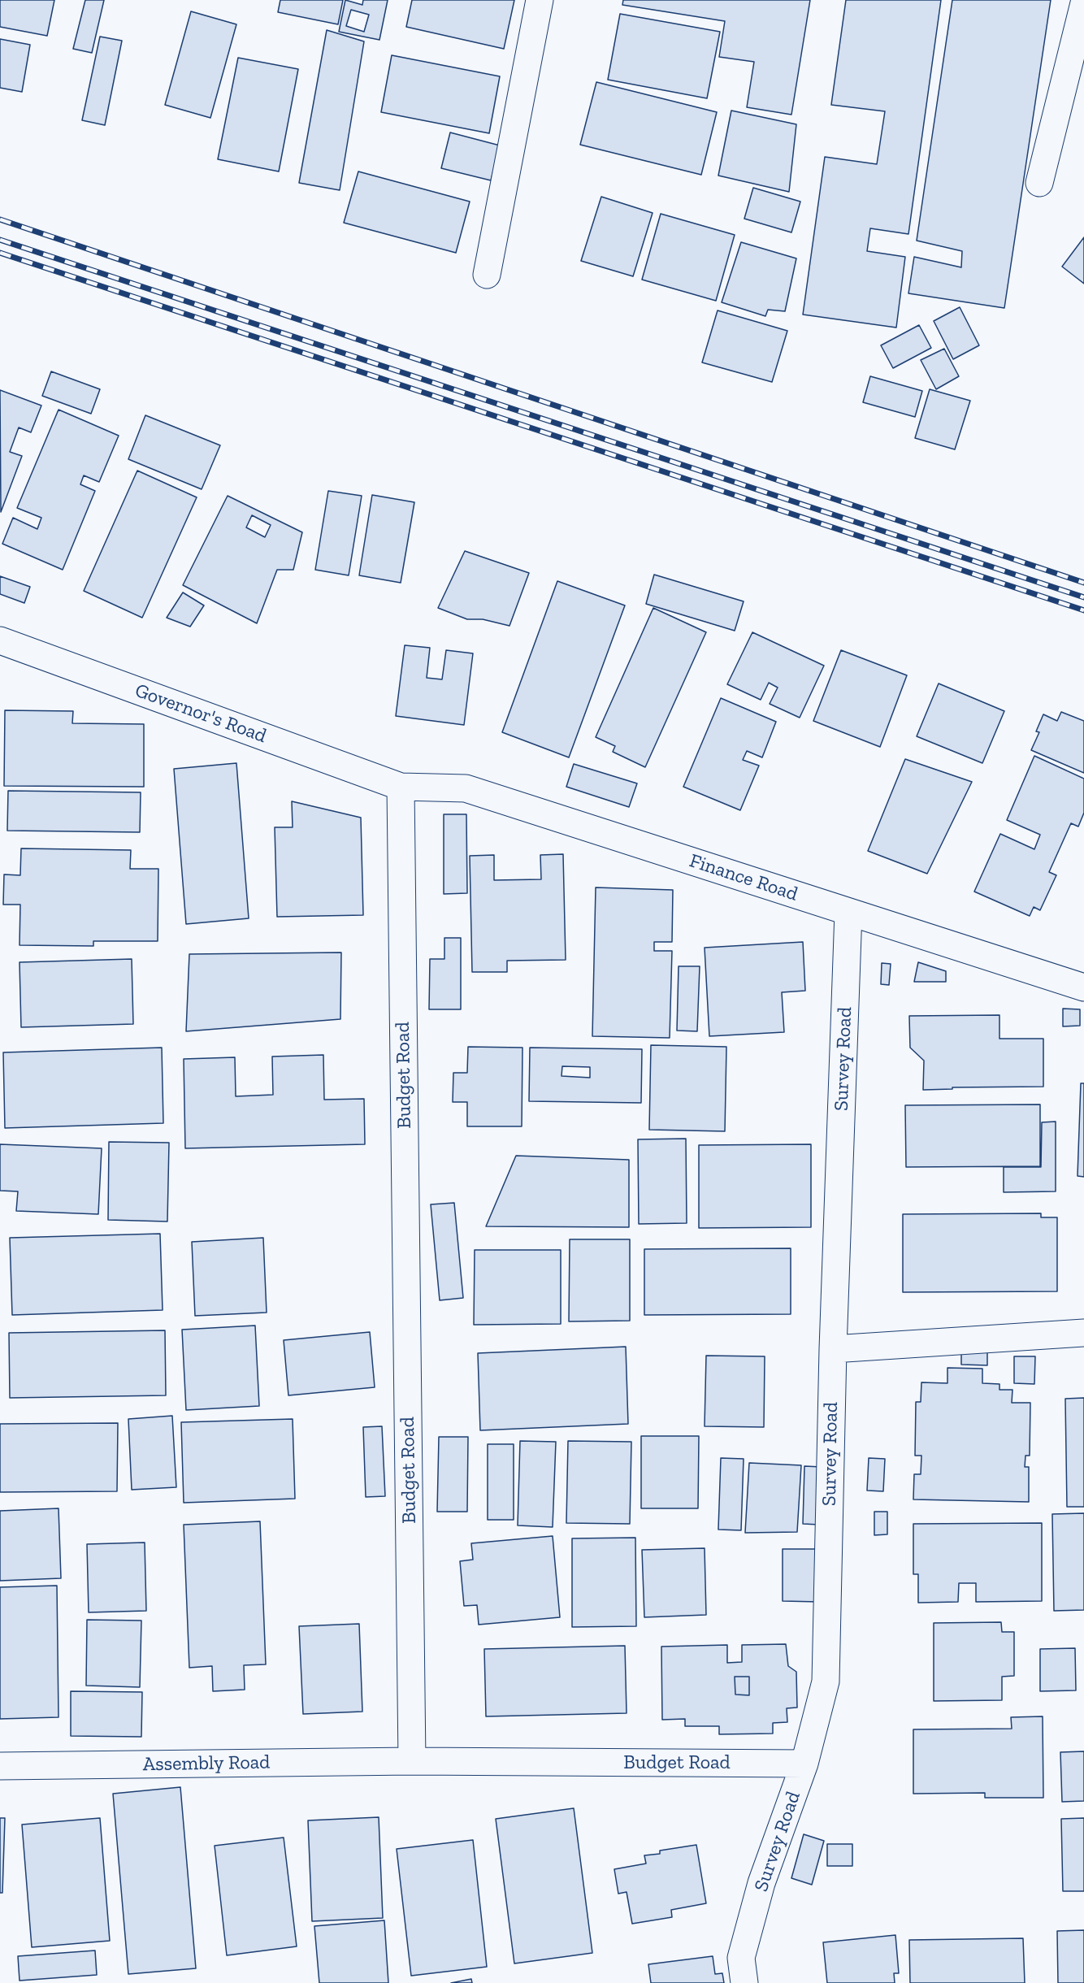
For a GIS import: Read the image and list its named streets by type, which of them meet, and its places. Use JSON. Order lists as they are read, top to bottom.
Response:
{
  "streets": {
    "street": [
      "Governor's Road",
      "Finance Road",
      "Survey Road",
      "Budget Road",
      "Assembly Road"
    ]
  },
  "crossings": [
    ["Governor's Road", "Finance Road"],
    ["Governor's Road", "Budget Road"],
    ["Finance Road", "Survey Road"],
    ["Finance Road", "Budget Road"],
    ["Survey Road", "Budget Road"],
    ["Budget Road", "Assembly Road"]
  ]
}
